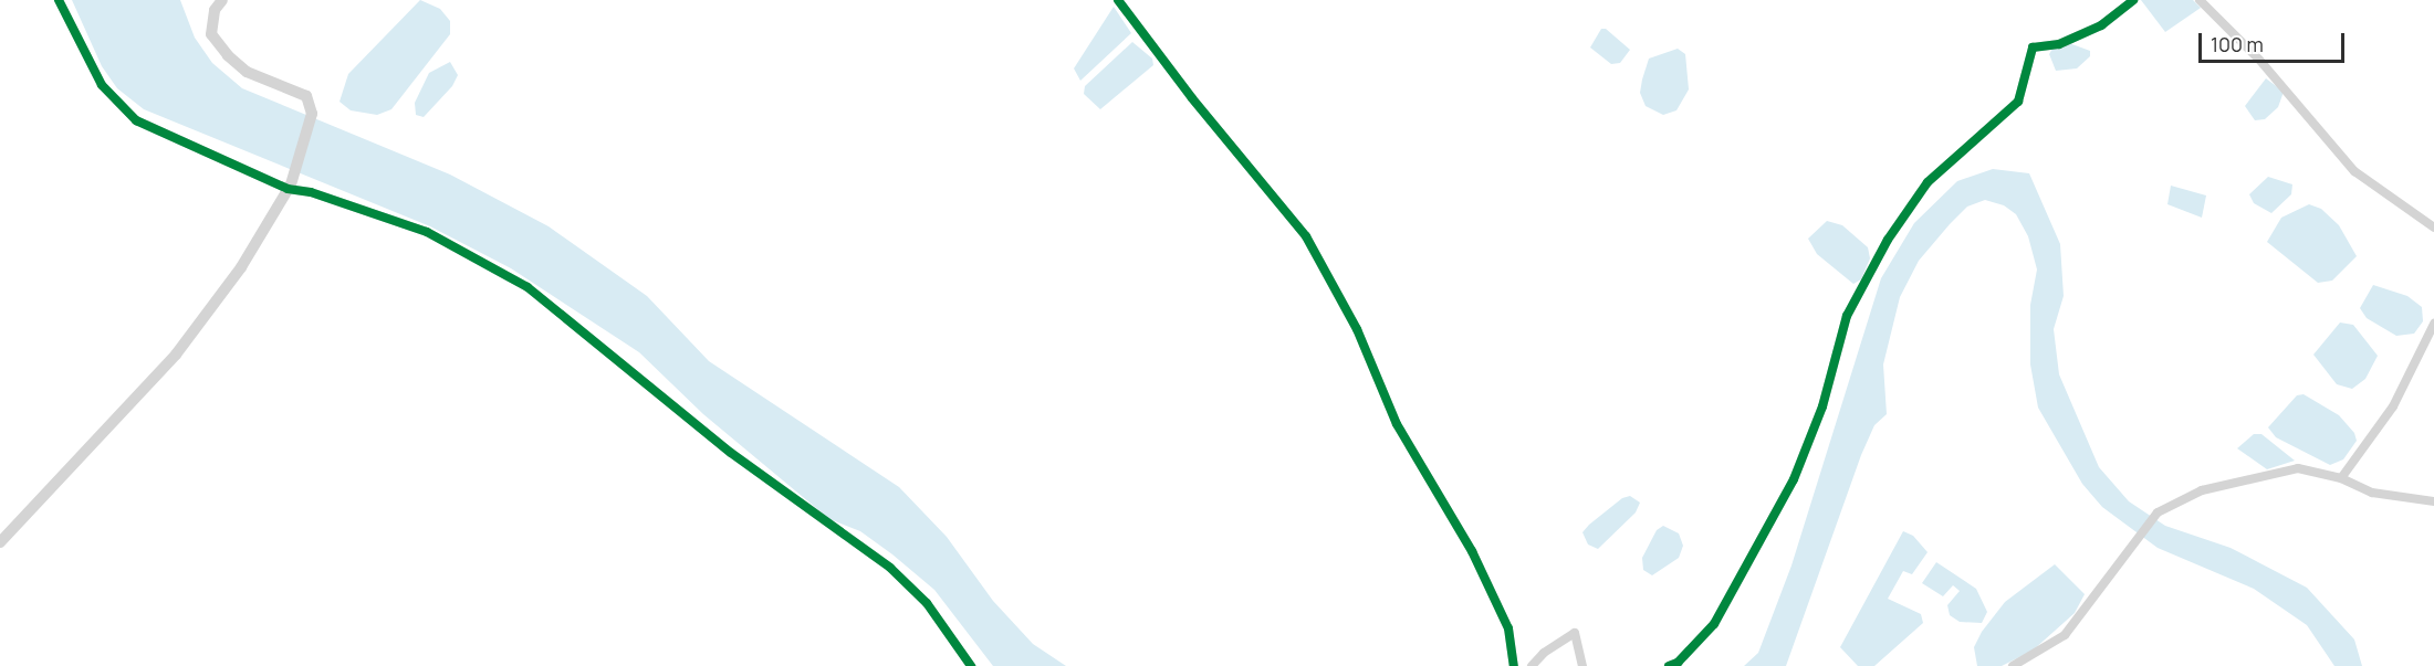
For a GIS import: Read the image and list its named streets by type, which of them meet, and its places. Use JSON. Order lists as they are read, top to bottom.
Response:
{
  "scale_bar": "100 m"
}
